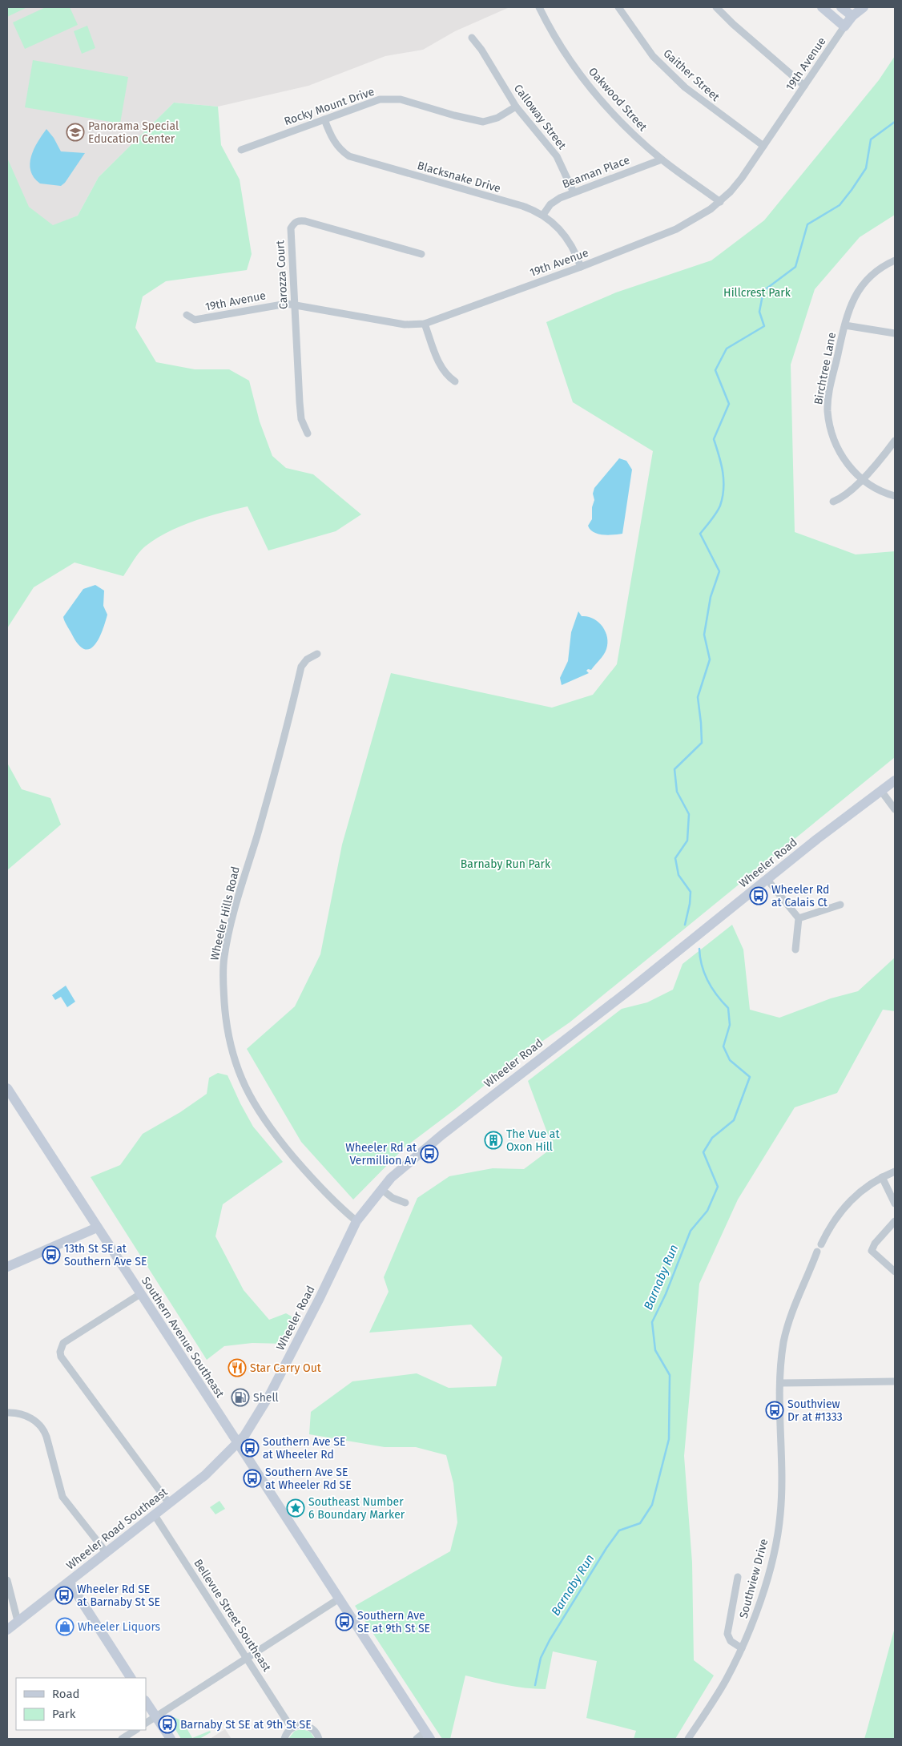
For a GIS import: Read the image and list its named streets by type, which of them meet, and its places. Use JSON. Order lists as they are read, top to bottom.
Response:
{
  "streets": {
    "main road": ["Wheeler Road", "Southern Avenue Southeast", "Wheeler Road Southeast"],
    "street": [
      "19th Avenue",
      "Gaither Street",
      "Oakwood Street",
      "Rocky Mount Drive",
      "Calloway Street",
      "Beaman Place",
      "Blacksnake Drive",
      "Carozza Court",
      "Birchtree Lane",
      "Wheeler Hills Road",
      "Southview Drive",
      "Bellevue Street Southeast"
    ]
  },
  "crossings": [
    ["19th Avenue", "Gaither Street"],
    ["19th Avenue", "Oakwood Street"],
    ["19th Avenue", "Blacksnake Drive"],
    ["19th Avenue", "Carozza Court"],
    ["Oakwood Street", "Beaman Place"],
    ["Rocky Mount Drive", "Calloway Street"],
    ["Rocky Mount Drive", "Blacksnake Drive"],
    ["Calloway Street", "Beaman Place"],
    ["Beaman Place", "Blacksnake Drive"],
    ["Wheeler Road", "Wheeler Hills Road"],
    ["Wheeler Road", "Southern Avenue Southeast"],
    ["Wheeler Road", "Wheeler Road Southeast"],
    ["Southern Avenue Southeast", "Wheeler Road Southeast"],
    ["Wheeler Road Southeast", "Bellevue Street Southeast"]
  ],
  "water": ["Barnaby Run"],
  "parks": ["Hillcrest Park", "Barnaby Run Park"],
  "places": {
    "school or university": ["Panorama Special Education Center"],
    "bus stop": [
      "Wheeler Rd at Calais Ct",
      "Wheeler Rd at Vermillion Av",
      "13th St SE at Southern Ave SE",
      "Southview Dr at #1333",
      "Southern Ave SE at Wheeler Rd",
      "Southern Ave SE at Wheeler Rd SE",
      "Wheeler Rd SE at Barnaby St SE",
      "Southern Ave SE at 9th St SE",
      "Barnaby St SE at 9th St SE"
    ],
    "building": ["The Vue at Oxon Hill"],
    "restaurant": ["Star Carry Out"],
    "fuel station": ["Shell"],
    "place": ["Southeast Number 6 Boundary Marker"],
    "shop": ["Wheeler Liquors"]
  },
  "legend": ["Road", "Park"]
}
